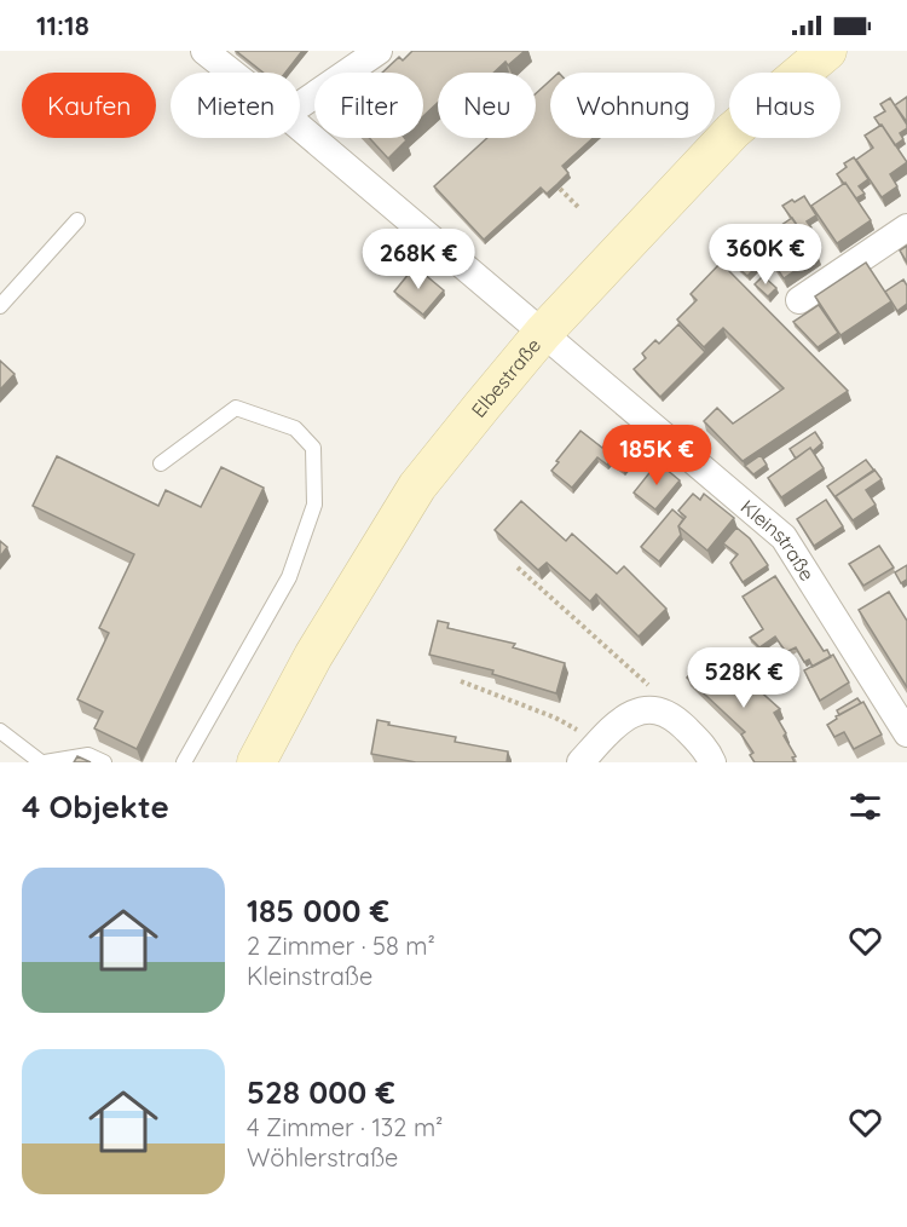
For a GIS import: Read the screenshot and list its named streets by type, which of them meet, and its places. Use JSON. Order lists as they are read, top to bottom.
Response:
{
  "streets": {
    "main road": ["Elbestraße"],
    "street": ["Kleinstraße"]
  },
  "crossings": [
    ["Elbestraße", "Kleinstraße"]
  ],
  "page": {
    "status": "11:18",
    "chip": [
      "Kaufen",
      "Mieten",
      "Filter",
      "Neu",
      "Wohnung",
      "Haus"
    ],
    "price": [
      "360K €",
      "268K €",
      "185K €",
      "528K €"
    ],
    "heading": "4 Objekte",
    "list": [
      {
        "name": "185 000 €",
        "note": "2 Zimmer · 58 m² · Kleinstraße"
      },
      {
        "name": "528 000 €",
        "note": "4 Zimmer · 132 m² · Wöhlerstraße"
      }
    ]
  }
}
